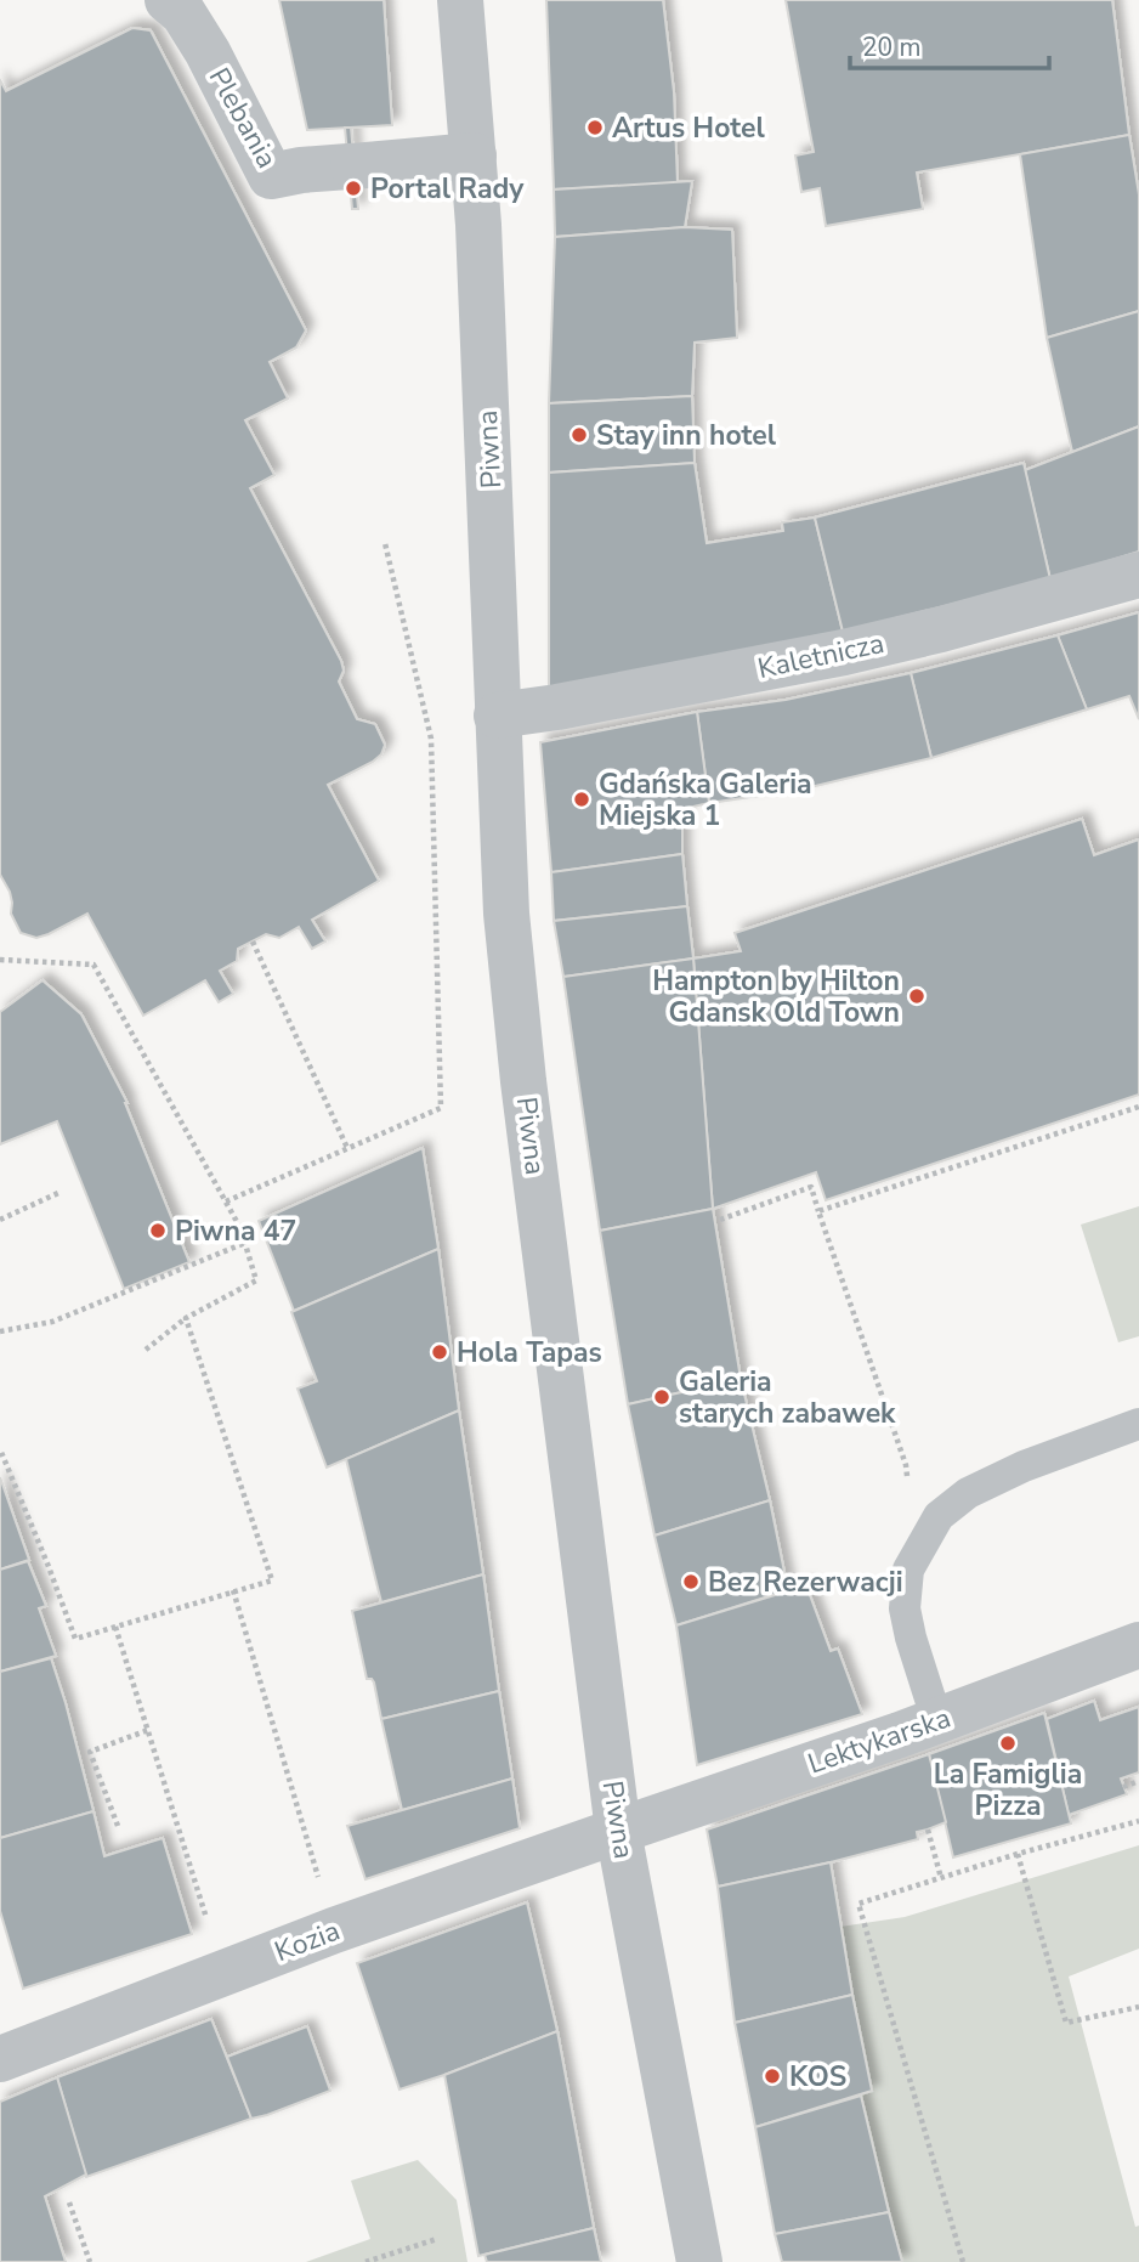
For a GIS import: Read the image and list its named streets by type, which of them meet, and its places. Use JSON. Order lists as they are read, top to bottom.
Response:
{
  "streets": {
    "street": [
      "Plebania",
      "Piwna",
      "Kaletnicza",
      "Lektykarska",
      "Kozia"
    ]
  },
  "crossings": [
    ["Plebania", "Piwna"],
    ["Piwna", "Kaletnicza"],
    ["Piwna", "Lektykarska"],
    ["Piwna", "Kozia"],
    ["Lektykarska", "Kozia"]
  ],
  "places": [
    "Artus Hotel",
    "Portal Rady",
    "Stay inn hotel",
    "Gdańska Galeria Miejska 1",
    "Hampton by Hilton Gdansk Old Town",
    "Piwna 47",
    "Hola Tapas",
    "Galeria starych zabawek",
    "Bez Rezerwacji",
    "La Famiglia Pizza",
    "KOS"
  ],
  "scale_bar": "20 m"
}
